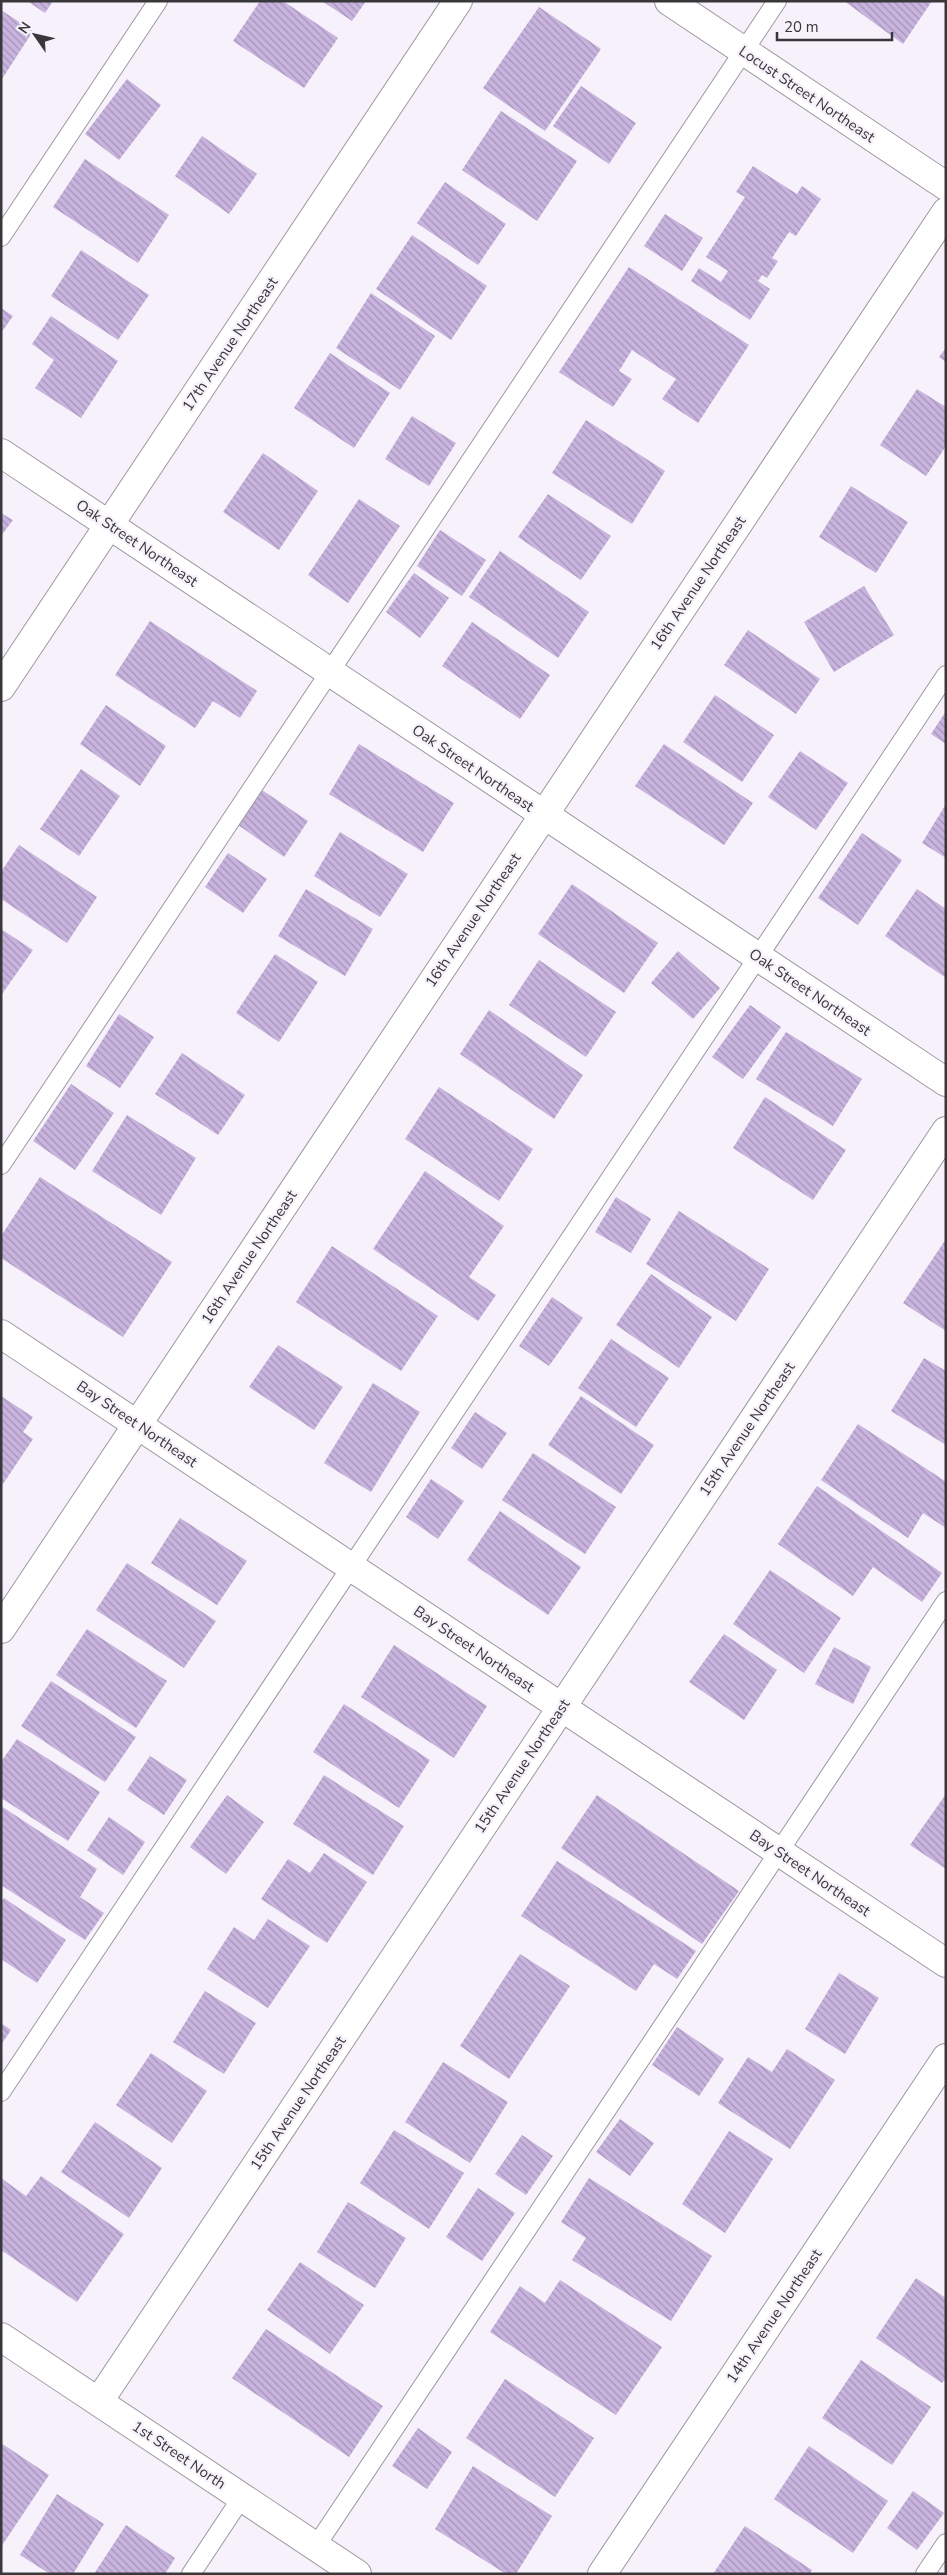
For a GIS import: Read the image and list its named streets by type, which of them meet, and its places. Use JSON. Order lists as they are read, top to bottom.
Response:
{
  "streets": {
    "street": [
      "Locust Street Northeast",
      "17th Avenue Northeast",
      "Oak Street Northeast",
      "16th Avenue Northeast",
      "Bay Street Northeast",
      "15th Avenue Northeast",
      "14th Avenue Northeast",
      "1st Street North"
    ]
  },
  "crossings": [
    ["17th Avenue Northeast", "Oak Street Northeast"],
    ["Oak Street Northeast", "16th Avenue Northeast"],
    ["16th Avenue Northeast", "Bay Street Northeast"],
    ["Bay Street Northeast", "15th Avenue Northeast"],
    ["15th Avenue Northeast", "1st Street North"]
  ],
  "scale_bar": "20 m",
  "north": "top left"
}
